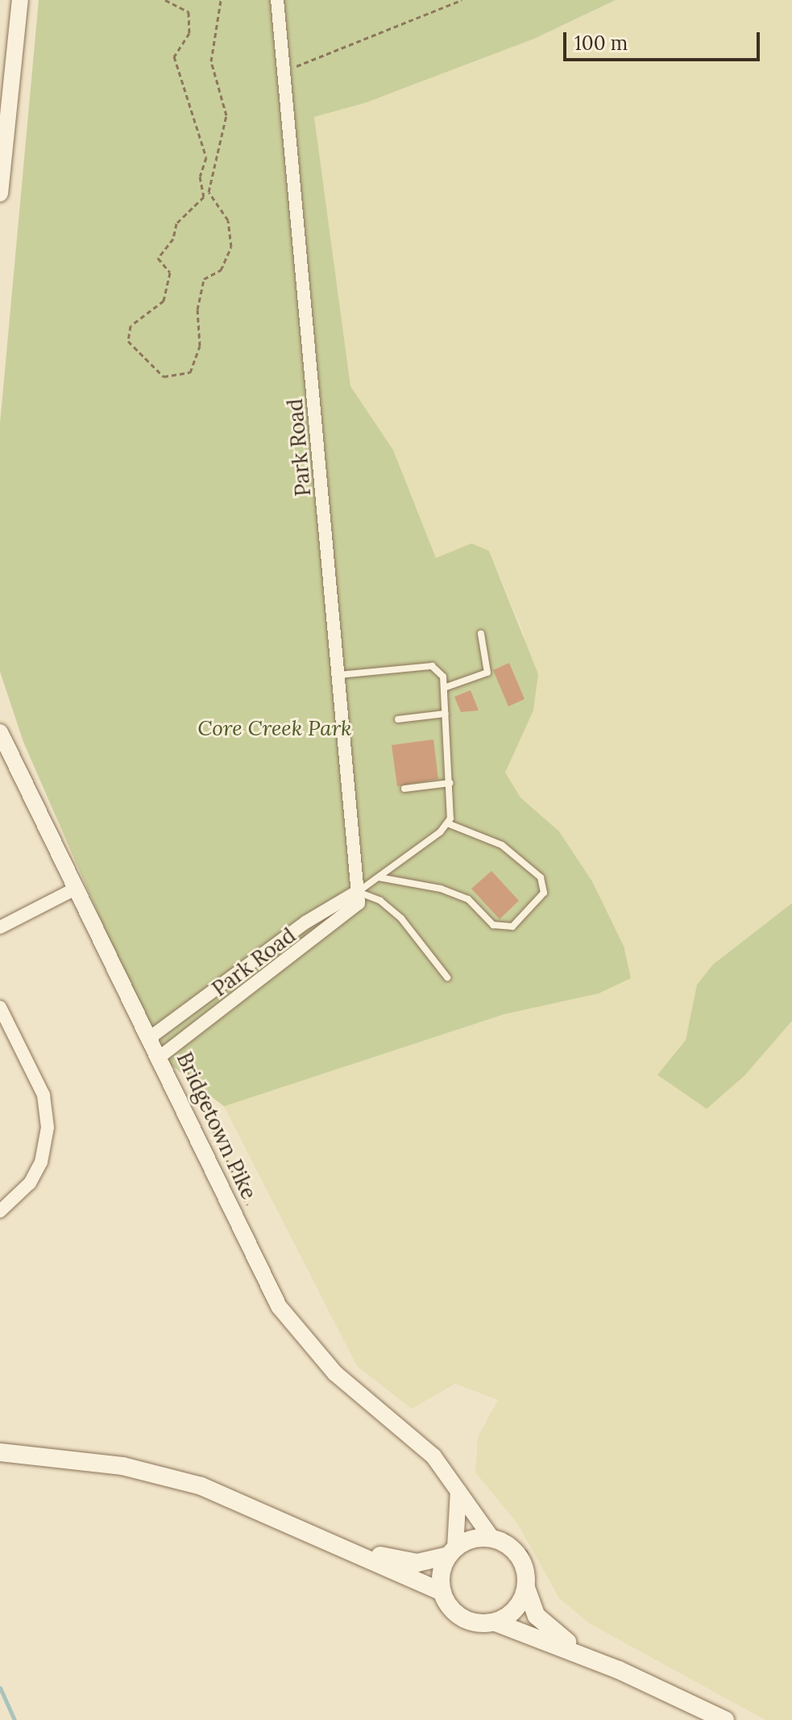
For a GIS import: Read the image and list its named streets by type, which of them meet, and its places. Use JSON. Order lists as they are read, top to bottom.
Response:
{
  "streets": {
    "street": ["Park Road", "Bridgetown Pike"]
  },
  "crossings": [
    ["Park Road", "Bridgetown Pike"]
  ],
  "parks": ["Core Creek Park"],
  "scale_bar": "100 m"
}
